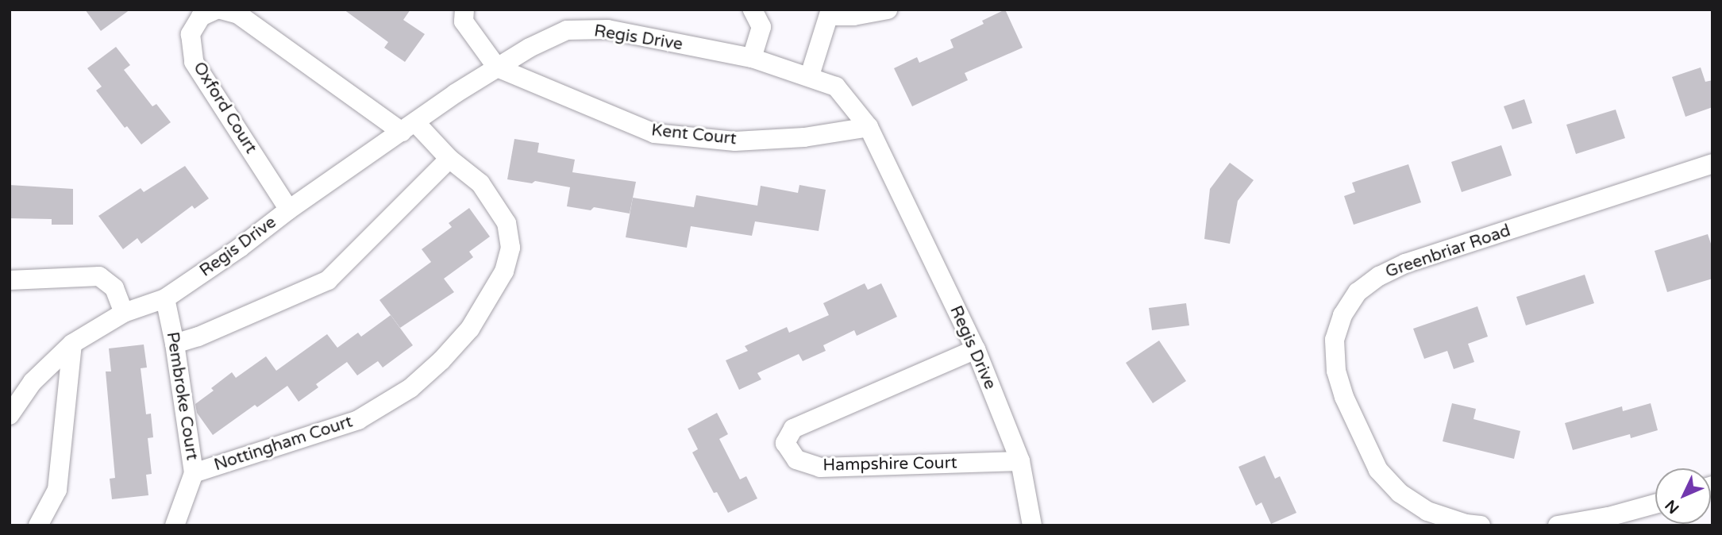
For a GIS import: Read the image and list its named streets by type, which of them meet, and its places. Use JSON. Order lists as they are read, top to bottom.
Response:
{
  "streets": {
    "street": [
      "Regis Drive",
      "Oxford Court",
      "Kent Court",
      "Greenbriar Road",
      "Pembroke Court",
      "Nottingham Court",
      "Hampshire Court"
    ]
  },
  "crossings": [
    ["Regis Drive", "Oxford Court"],
    ["Regis Drive", "Kent Court"],
    ["Regis Drive", "Pembroke Court"],
    ["Regis Drive", "Nottingham Court"],
    ["Regis Drive", "Hampshire Court"],
    ["Pembroke Court", "Nottingham Court"]
  ],
  "north": "bottom left"
}
